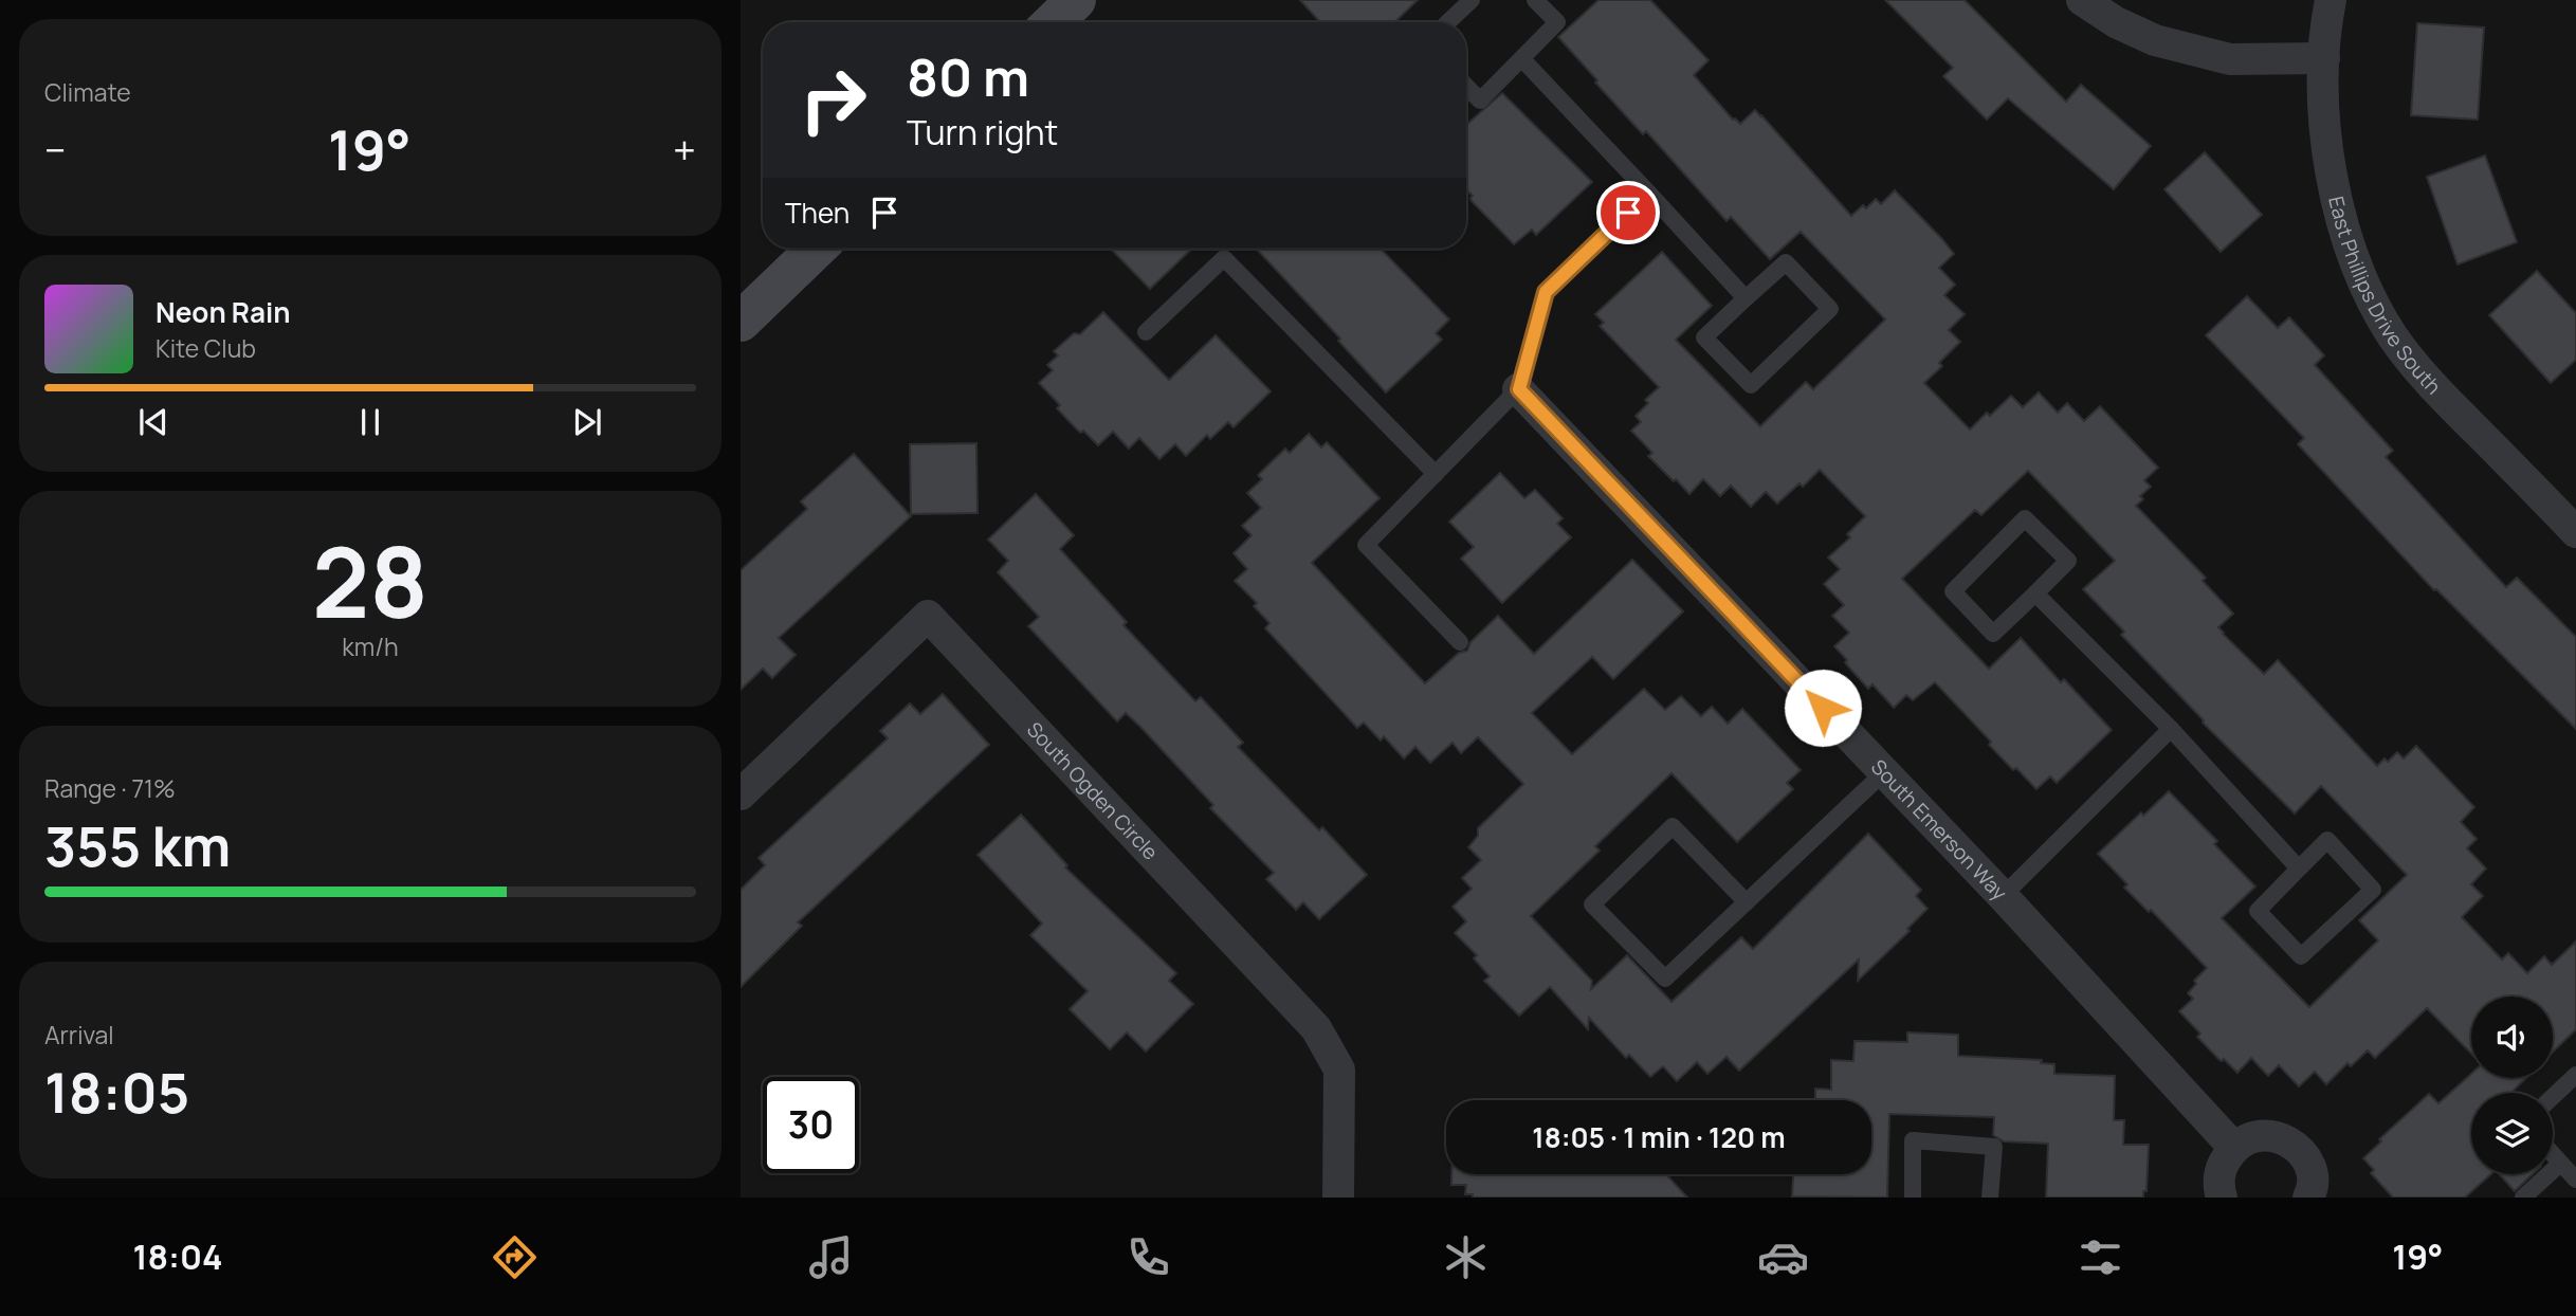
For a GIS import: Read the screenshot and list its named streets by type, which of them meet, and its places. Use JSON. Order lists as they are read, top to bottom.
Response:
{
  "streets": {
    "street": ["East Phillips Drive South", "South Ogden Circle", "South Emerson Way"]
  },
  "page": {
    "tile": [
      "Climate",
      ["28", "km/h"],
      ["Range · 71%", "355 km"],
      ["Arrival", "18:05"]
    ],
    "turn": ["80 m", "Turn right"],
    "heat": ["−", "19°", "+"],
    "then": "Then",
    "song": ["Neon Rain", "Kite Club"],
    "limit": "30",
    "trip": "18:05 · 1 min · 120 m",
    "tabs": ["18:04", "19°"]
  }
}
